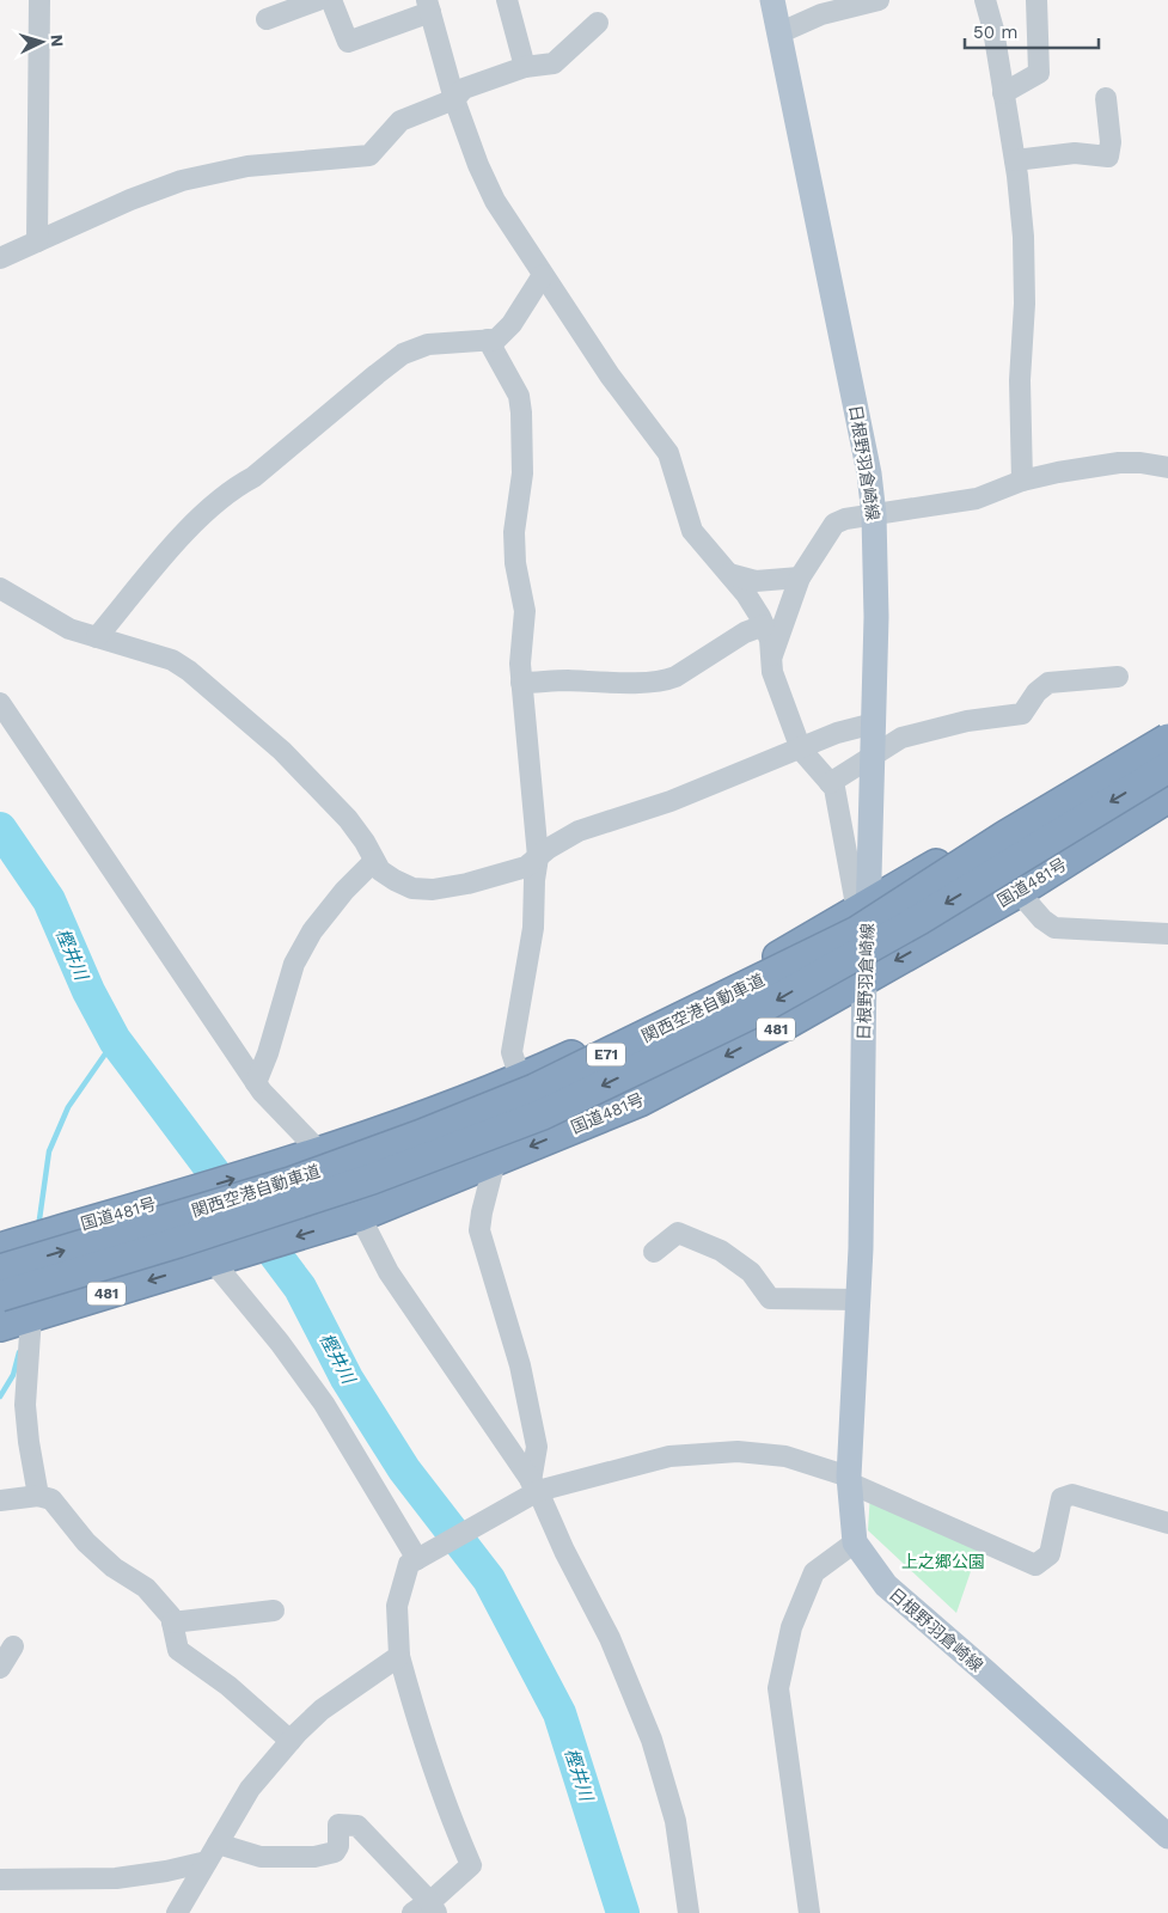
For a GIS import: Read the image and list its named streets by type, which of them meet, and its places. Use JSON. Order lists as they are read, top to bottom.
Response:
{
  "streets": {
    "highway": [
      "国道481号",
      "関西空港自動車道",
      "481",
      "E71"
    ],
    "main road": ["日根野羽倉崎線"]
  },
  "crossings": [
    ["日根野羽倉崎線", "国道481号"]
  ],
  "water": ["樫井川"],
  "parks": ["上之郷公園"],
  "scale_bar": "50 m",
  "north": "right"
}
